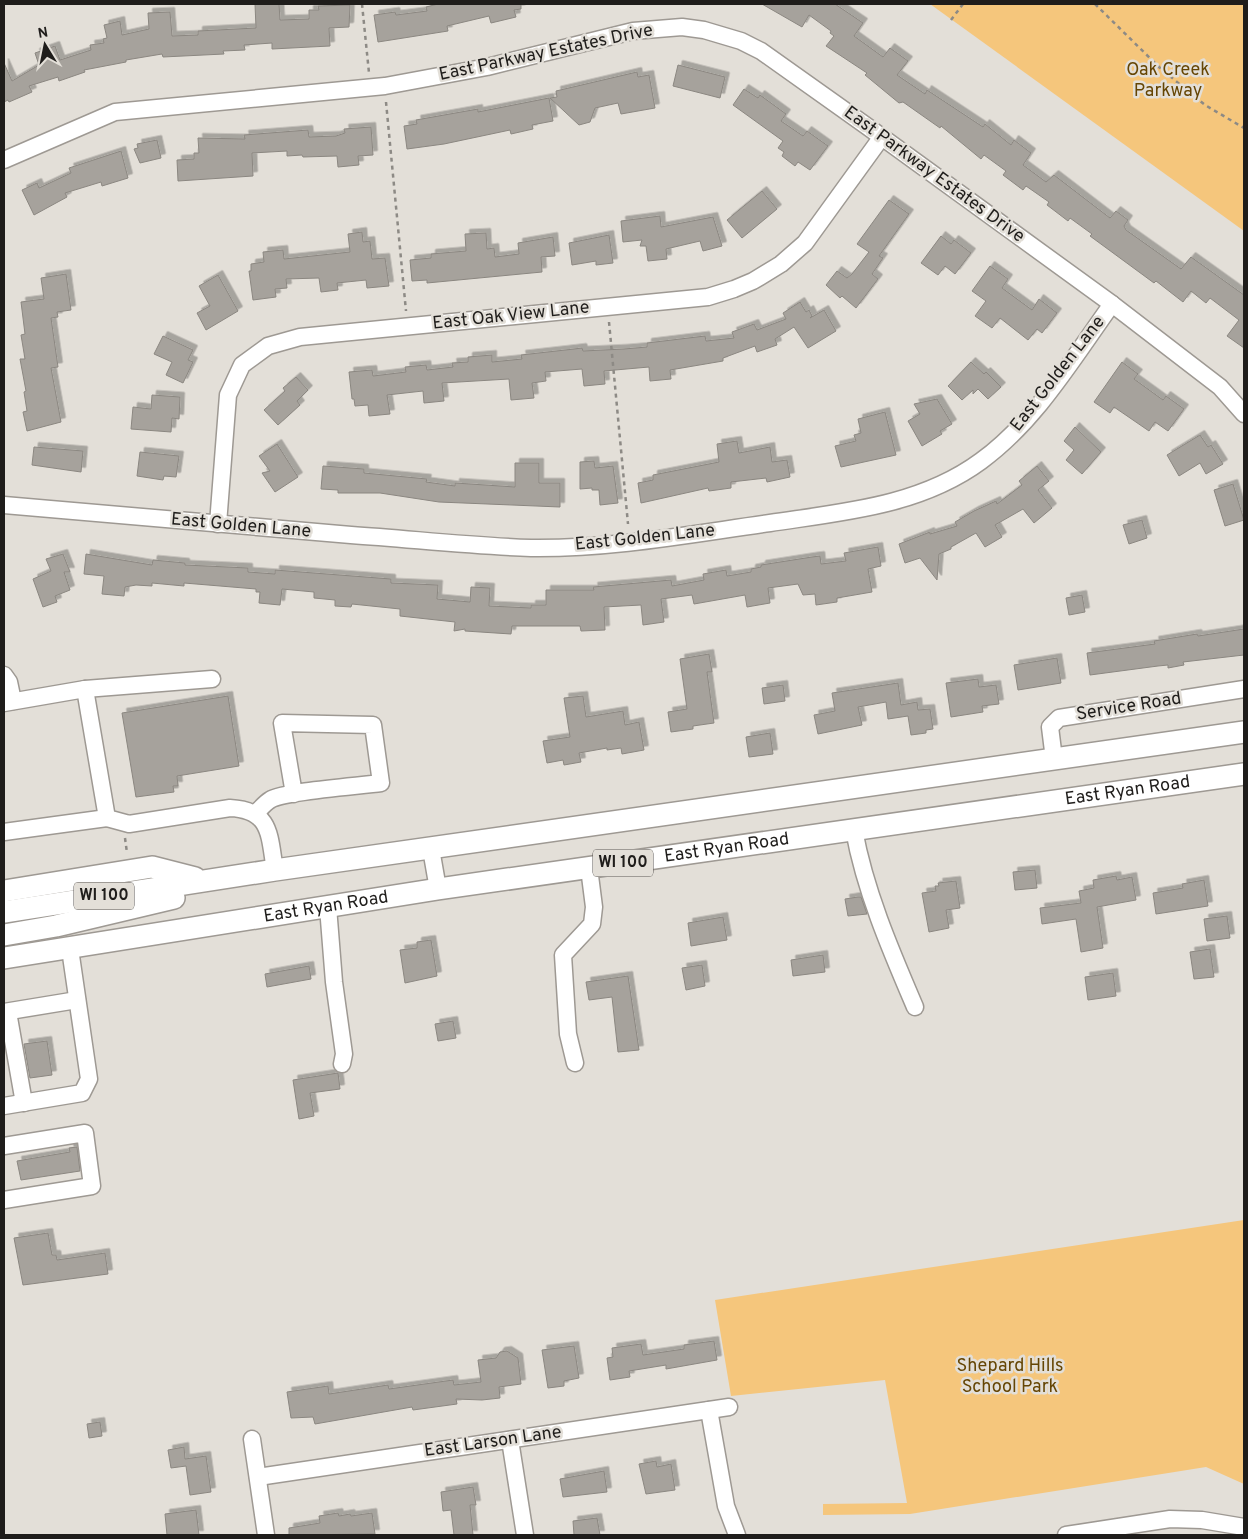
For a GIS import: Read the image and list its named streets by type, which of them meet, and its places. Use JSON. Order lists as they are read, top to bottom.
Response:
{
  "streets": {
    "main road": ["East Ryan Road", "WI 100"],
    "street": [
      "East Parkway Estates Drive",
      "East Oak View Lane",
      "East Golden Lane",
      "Service Road",
      "East Larson Lane"
    ]
  },
  "crossings": [
    ["East Parkway Estates Drive", "East Oak View Lane"],
    ["East Parkway Estates Drive", "East Golden Lane"],
    ["East Oak View Lane", "East Golden Lane"],
    ["Service Road", "WI 100"]
  ],
  "parks": ["Oak Creek Parkway", "Shepard Hills School Park"],
  "north": "top"
}
